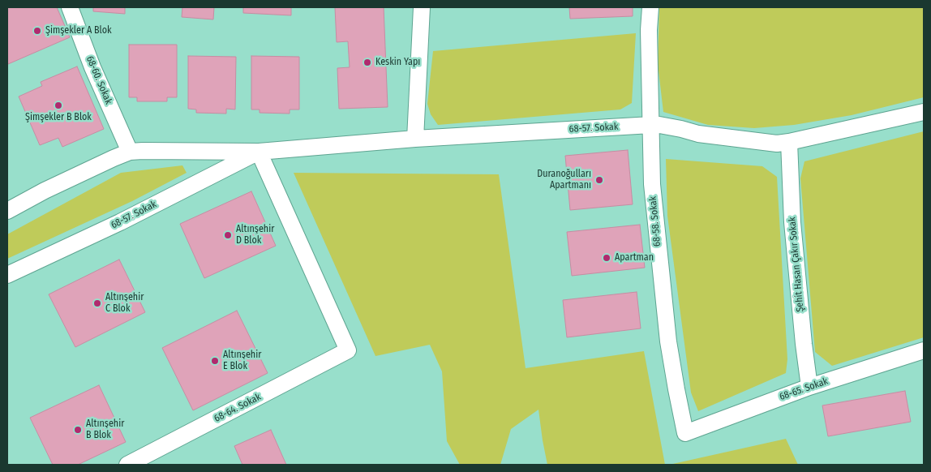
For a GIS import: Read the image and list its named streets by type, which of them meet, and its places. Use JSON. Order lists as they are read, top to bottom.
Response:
{
  "streets": {
    "street": [
      "68-60. Sokak",
      "68-57. Sokak",
      "68-58. Sokak",
      "Şehit Hasan Çakır Sokak",
      "68-65. Sokak",
      "68-64. Sokak"
    ]
  },
  "crossings": [
    ["68-60. Sokak", "68-57. Sokak"],
    ["68-57. Sokak", "68-58. Sokak"],
    ["68-57. Sokak", "Şehit Hasan Çakır Sokak"],
    ["68-57. Sokak", "68-64. Sokak"],
    ["68-58. Sokak", "68-65. Sokak"],
    ["Şehit Hasan Çakır Sokak", "68-65. Sokak"]
  ],
  "places": [
    "Şimşekler A Blok",
    "Keskin Yapı",
    "Şimşekler B Blok",
    "Duranoğulları Apartmanı",
    "Altınşehir D Blok",
    "Apartman",
    "Altınşehir C Blok",
    "Altınşehir E Blok",
    "Altınşehir B Blok"
  ]
}
